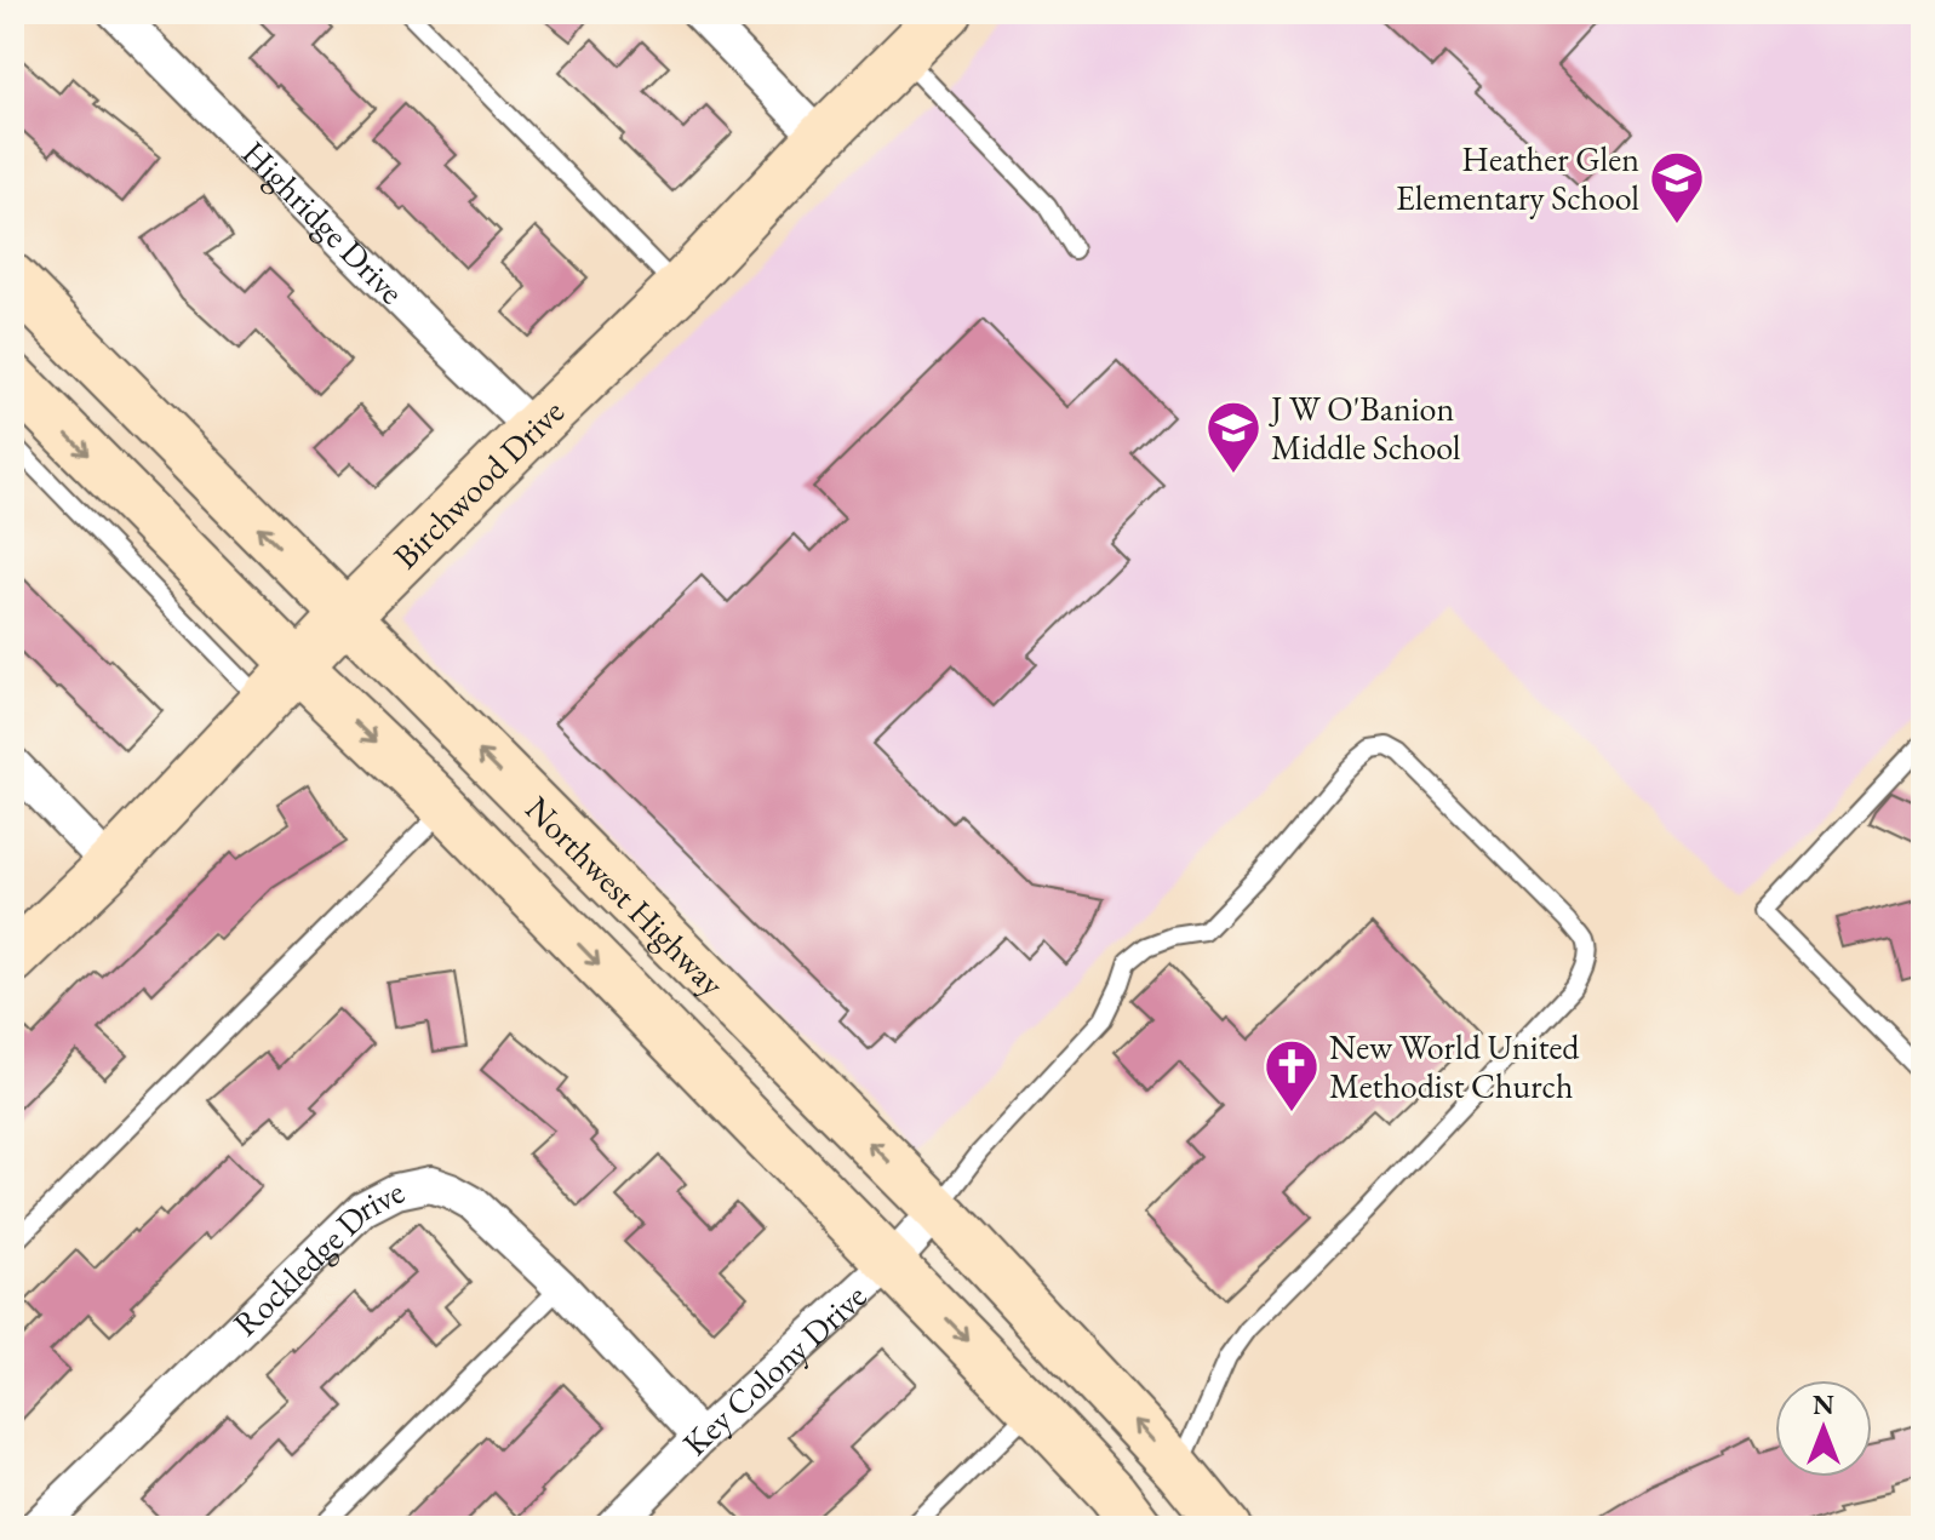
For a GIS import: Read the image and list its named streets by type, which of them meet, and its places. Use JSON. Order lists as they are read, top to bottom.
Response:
{
  "streets": {
    "main road": ["Birchwood Drive", "Northwest Highway"],
    "street": ["Highridge Drive", "Rockledge Drive", "Key Colony Drive"]
  },
  "crossings": [
    ["Highridge Drive", "Birchwood Drive"],
    ["Birchwood Drive", "Northwest Highway"],
    ["Northwest Highway", "Key Colony Drive"],
    ["Rockledge Drive", "Key Colony Drive"]
  ],
  "places": {
    "school or university": ["Heather Glen Elementary School", "J W O'Banion Middle School"],
    "church": ["New World United Methodist Church"]
  },
  "north": "top"
}
